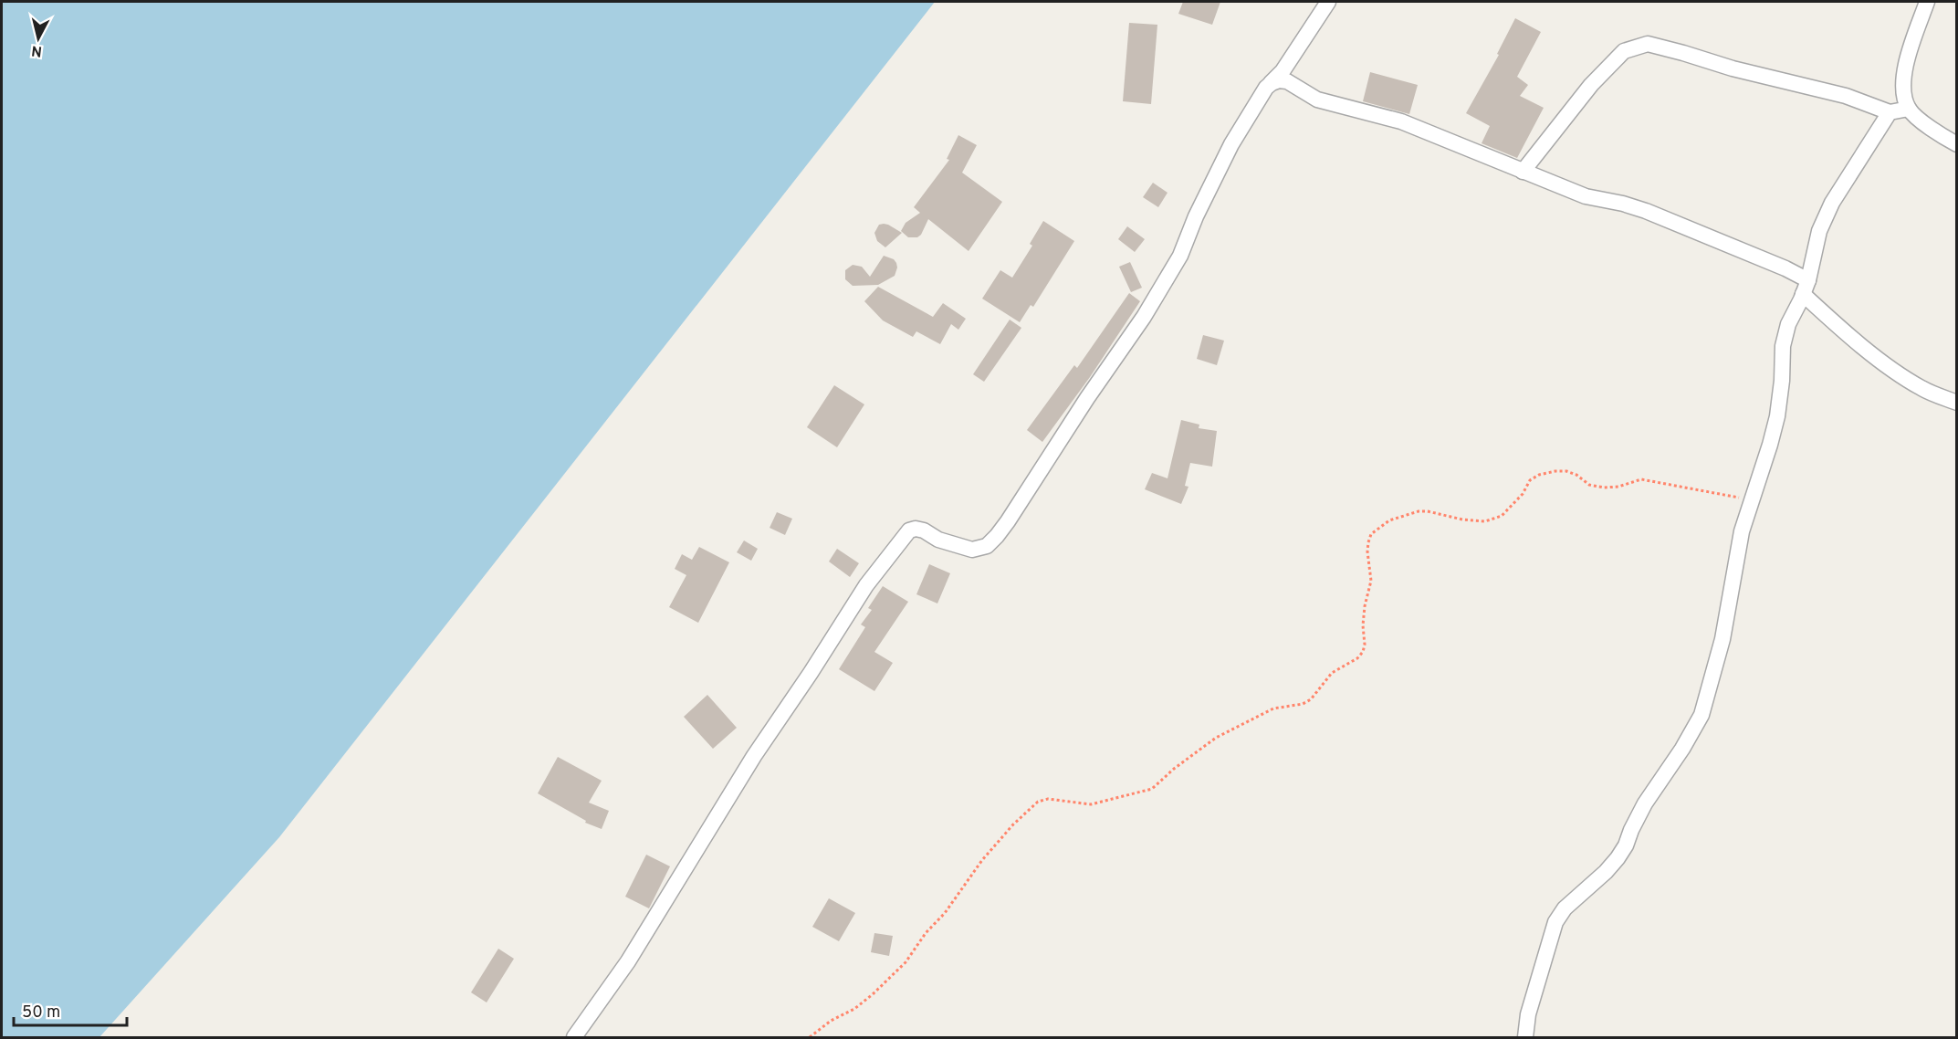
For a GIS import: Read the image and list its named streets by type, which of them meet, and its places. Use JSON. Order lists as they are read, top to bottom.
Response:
{
  "scale_bar": "50 m",
  "north": "bottom"
}
